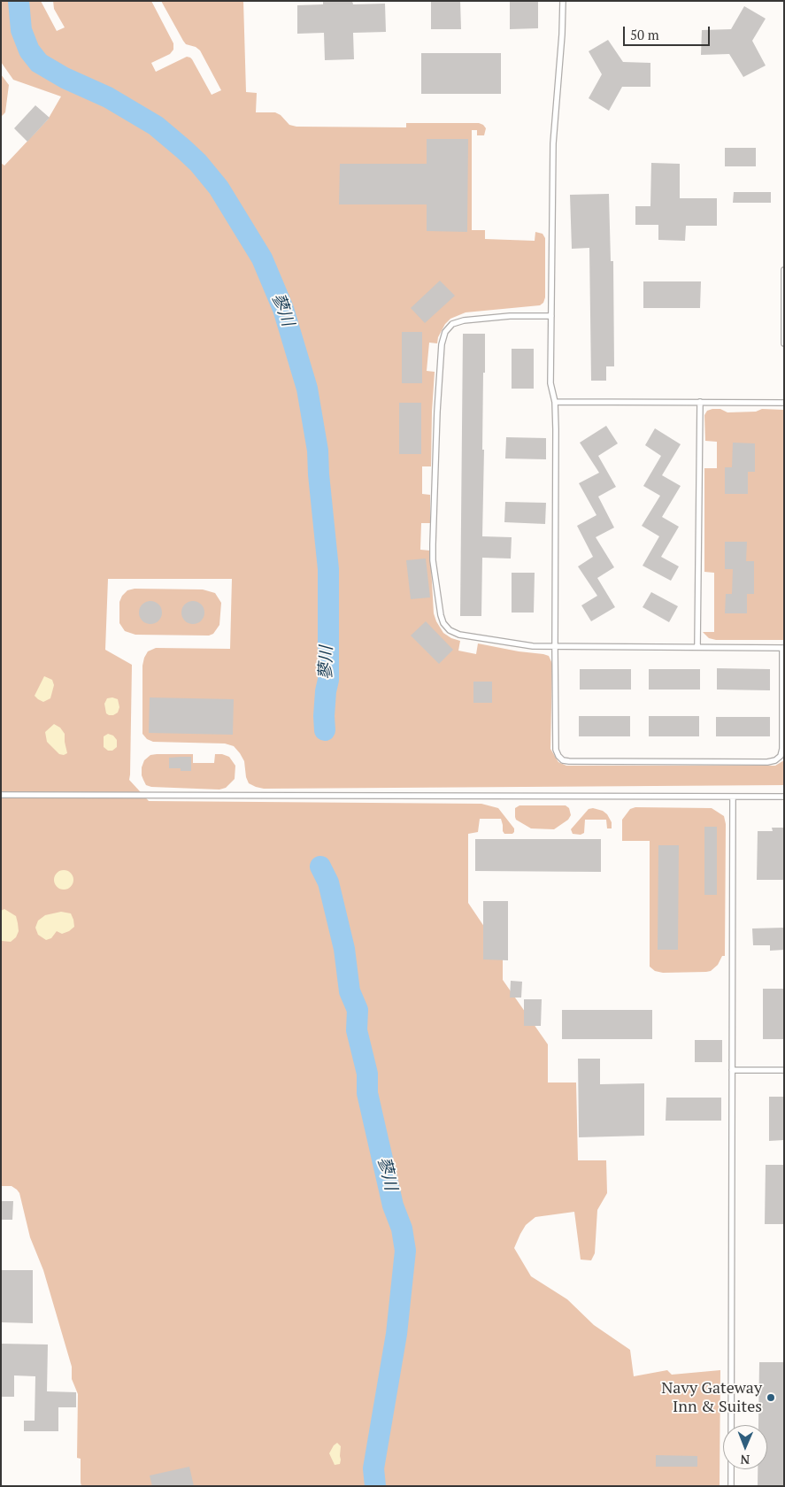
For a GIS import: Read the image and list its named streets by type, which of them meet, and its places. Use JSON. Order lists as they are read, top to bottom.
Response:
{
  "water": ["蓼川"],
  "places": ["Navy Gateway Inn & Suites"],
  "scale_bar": "50 m",
  "north": "bottom"
}
